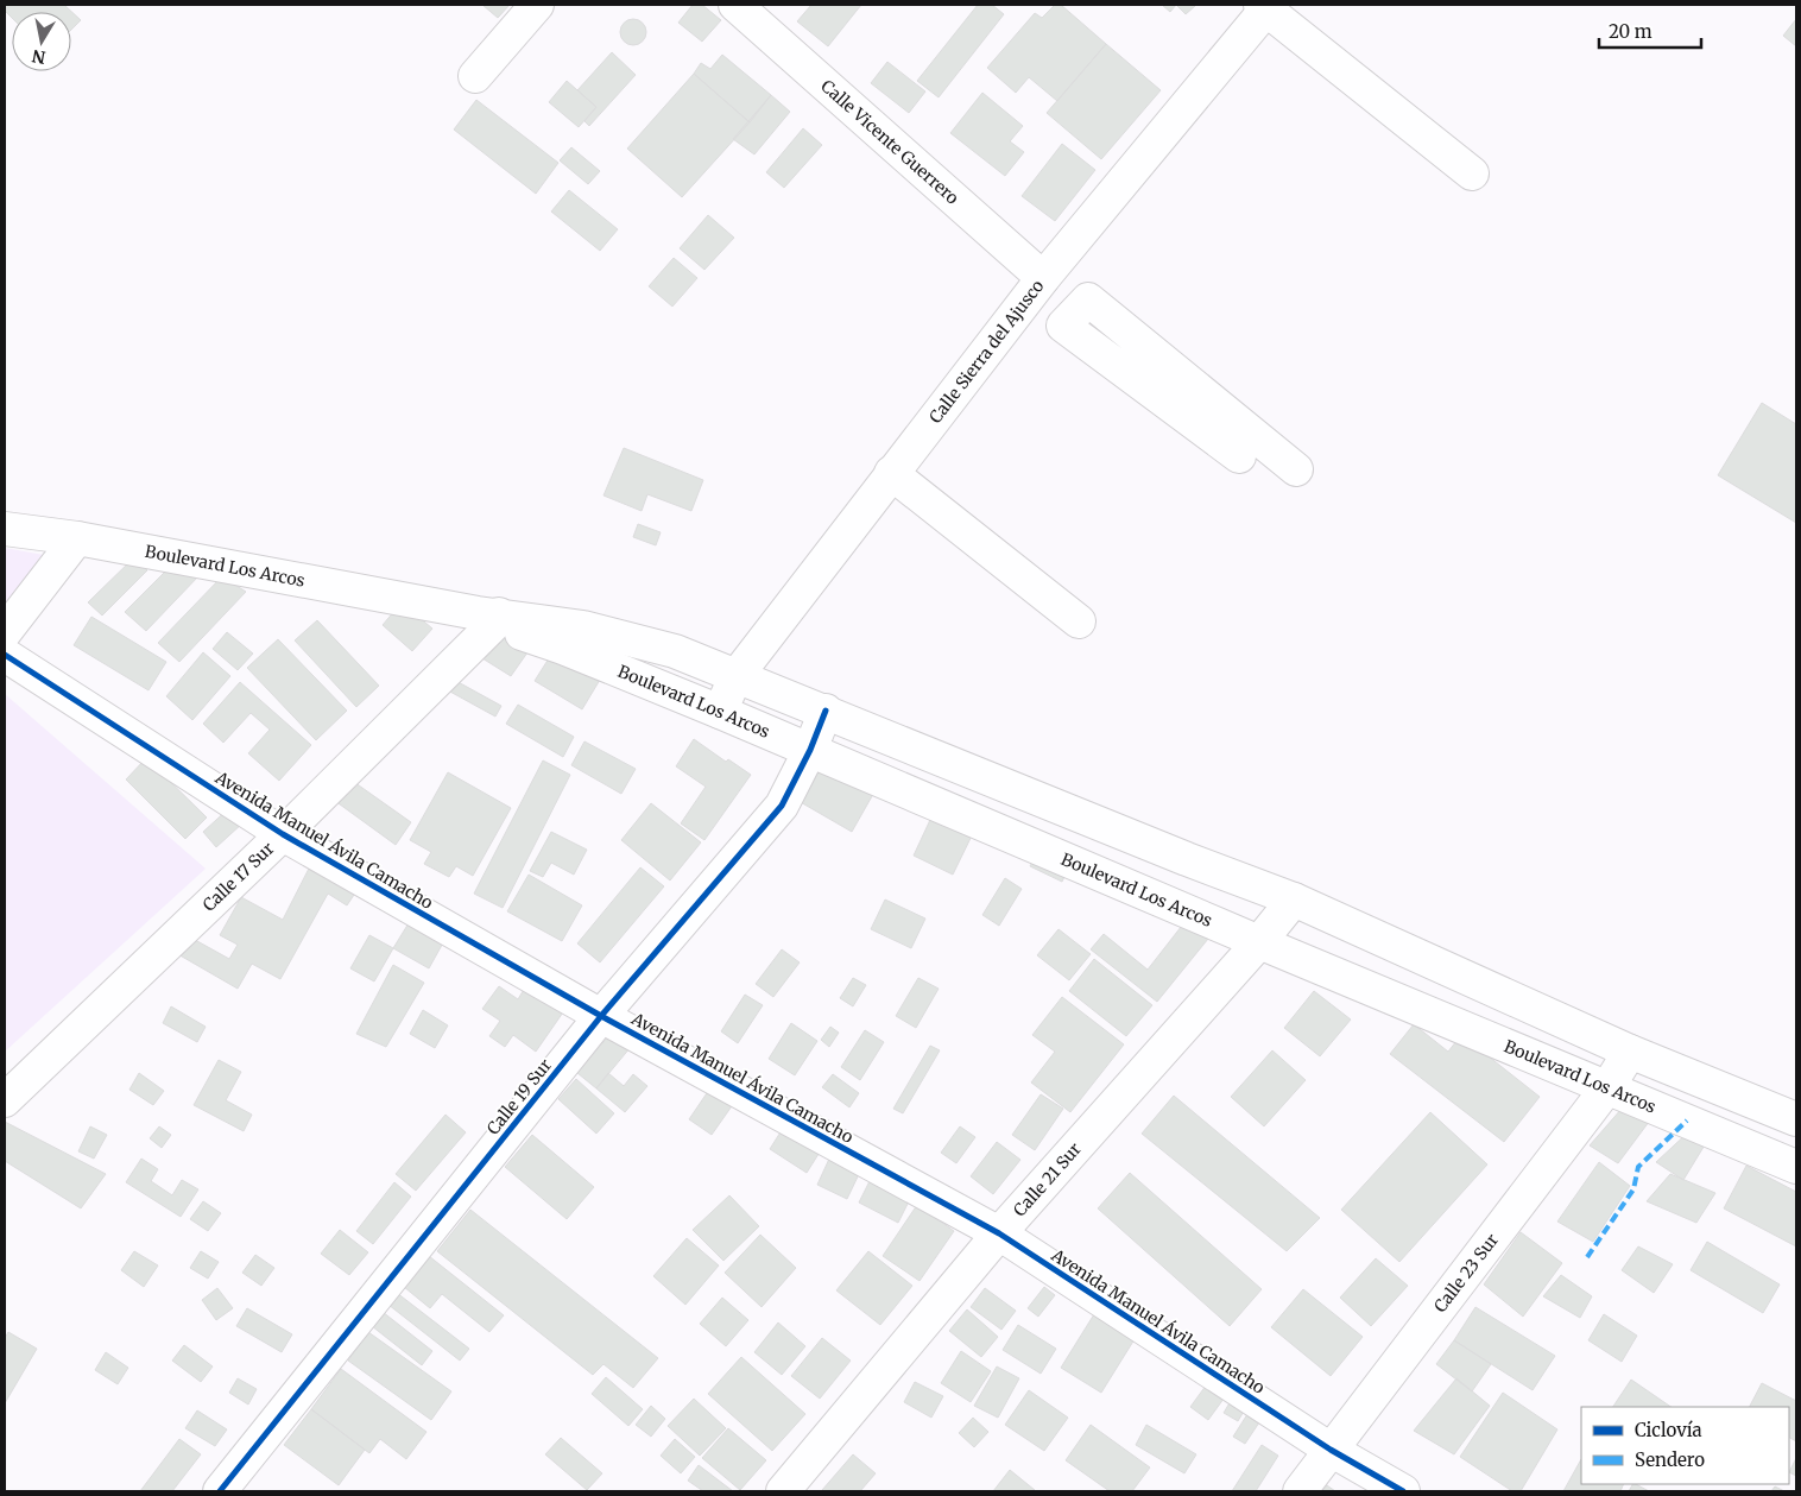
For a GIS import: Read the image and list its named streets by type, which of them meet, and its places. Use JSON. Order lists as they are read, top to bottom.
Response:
{
  "streets": {
    "street": [
      "Calle Vicente Guerrero",
      "Calle Sierra del Ajusco",
      "Boulevard Los Arcos",
      "Avenida Manuel Ávila Camacho",
      "Calle 17 Sur",
      "Calle 19 Sur",
      "Calle 21 Sur",
      "Calle 23 Sur"
    ]
  },
  "crossings": [
    ["Calle Vicente Guerrero", "Calle Sierra del Ajusco"],
    ["Calle Sierra del Ajusco", "Boulevard Los Arcos"],
    ["Boulevard Los Arcos", "Calle 17 Sur"],
    ["Boulevard Los Arcos", "Calle 19 Sur"],
    ["Boulevard Los Arcos", "Calle 21 Sur"],
    ["Boulevard Los Arcos", "Calle 23 Sur"],
    ["Avenida Manuel Ávila Camacho", "Calle 17 Sur"],
    ["Avenida Manuel Ávila Camacho", "Calle 19 Sur"],
    ["Avenida Manuel Ávila Camacho", "Calle 21 Sur"],
    ["Avenida Manuel Ávila Camacho", "Calle 23 Sur"]
  ],
  "legend": ["Ciclovía", "Sendero"],
  "scale_bar": "20 m",
  "north": "bottom"
}
